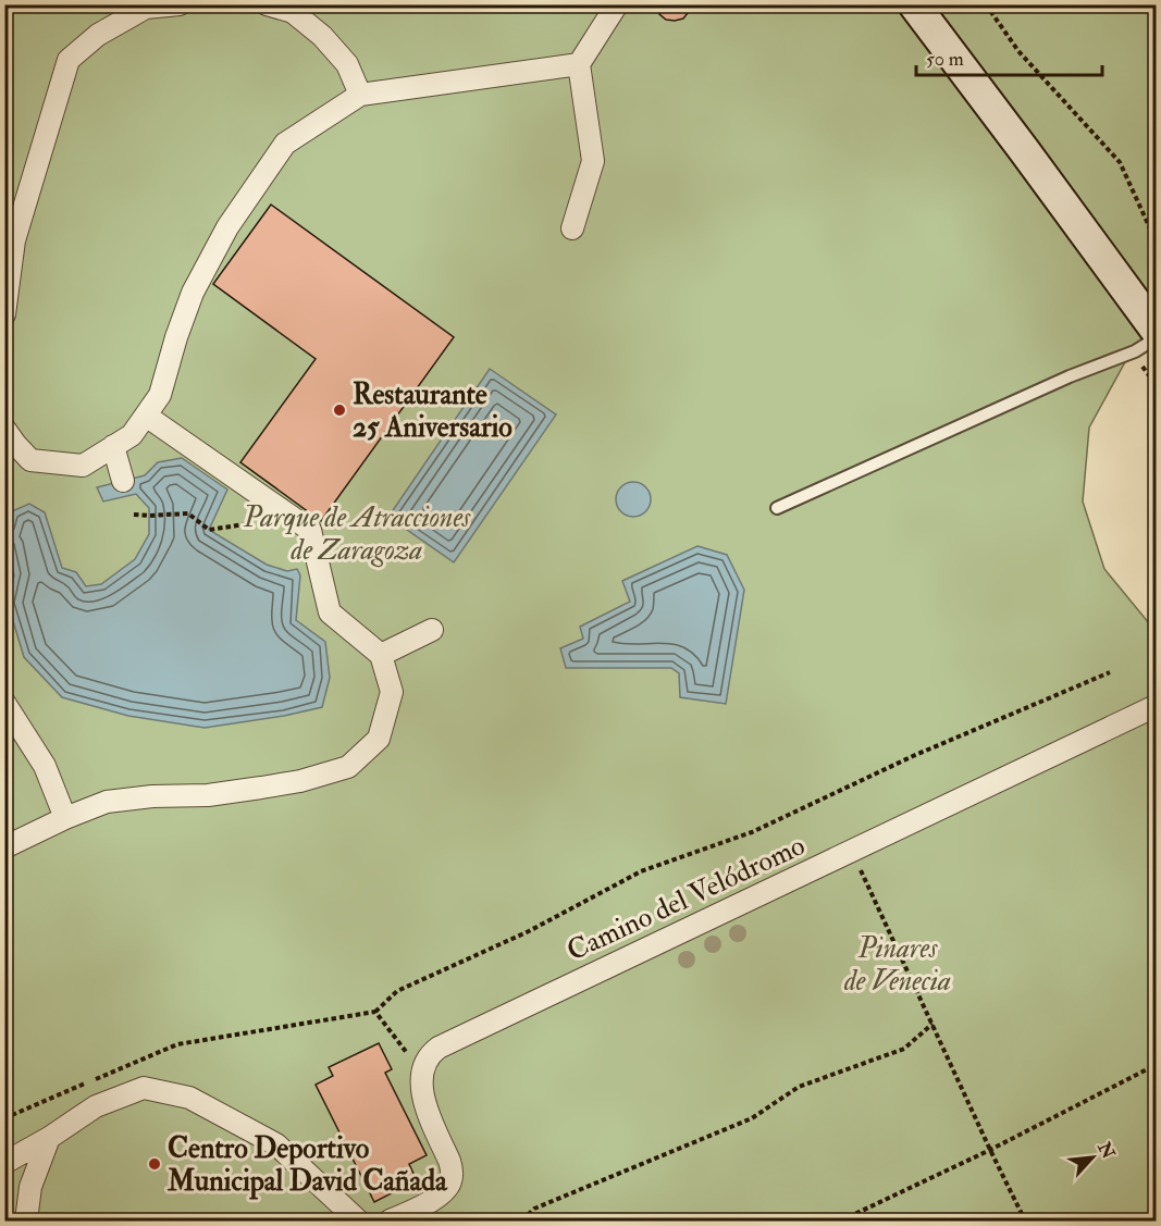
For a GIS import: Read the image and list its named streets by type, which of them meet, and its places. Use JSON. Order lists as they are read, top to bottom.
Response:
{
  "streets": {
    "street": ["Camino del Velódromo"]
  },
  "parks": ["Parque de Atracciones de Zaragoza", "Pinares de Venecia"],
  "places": ["Restaurante 25 Aniversario", "Centro Deportivo Municipal David Cañada"],
  "scale_bar": "50 m",
  "north": "top right"
}
